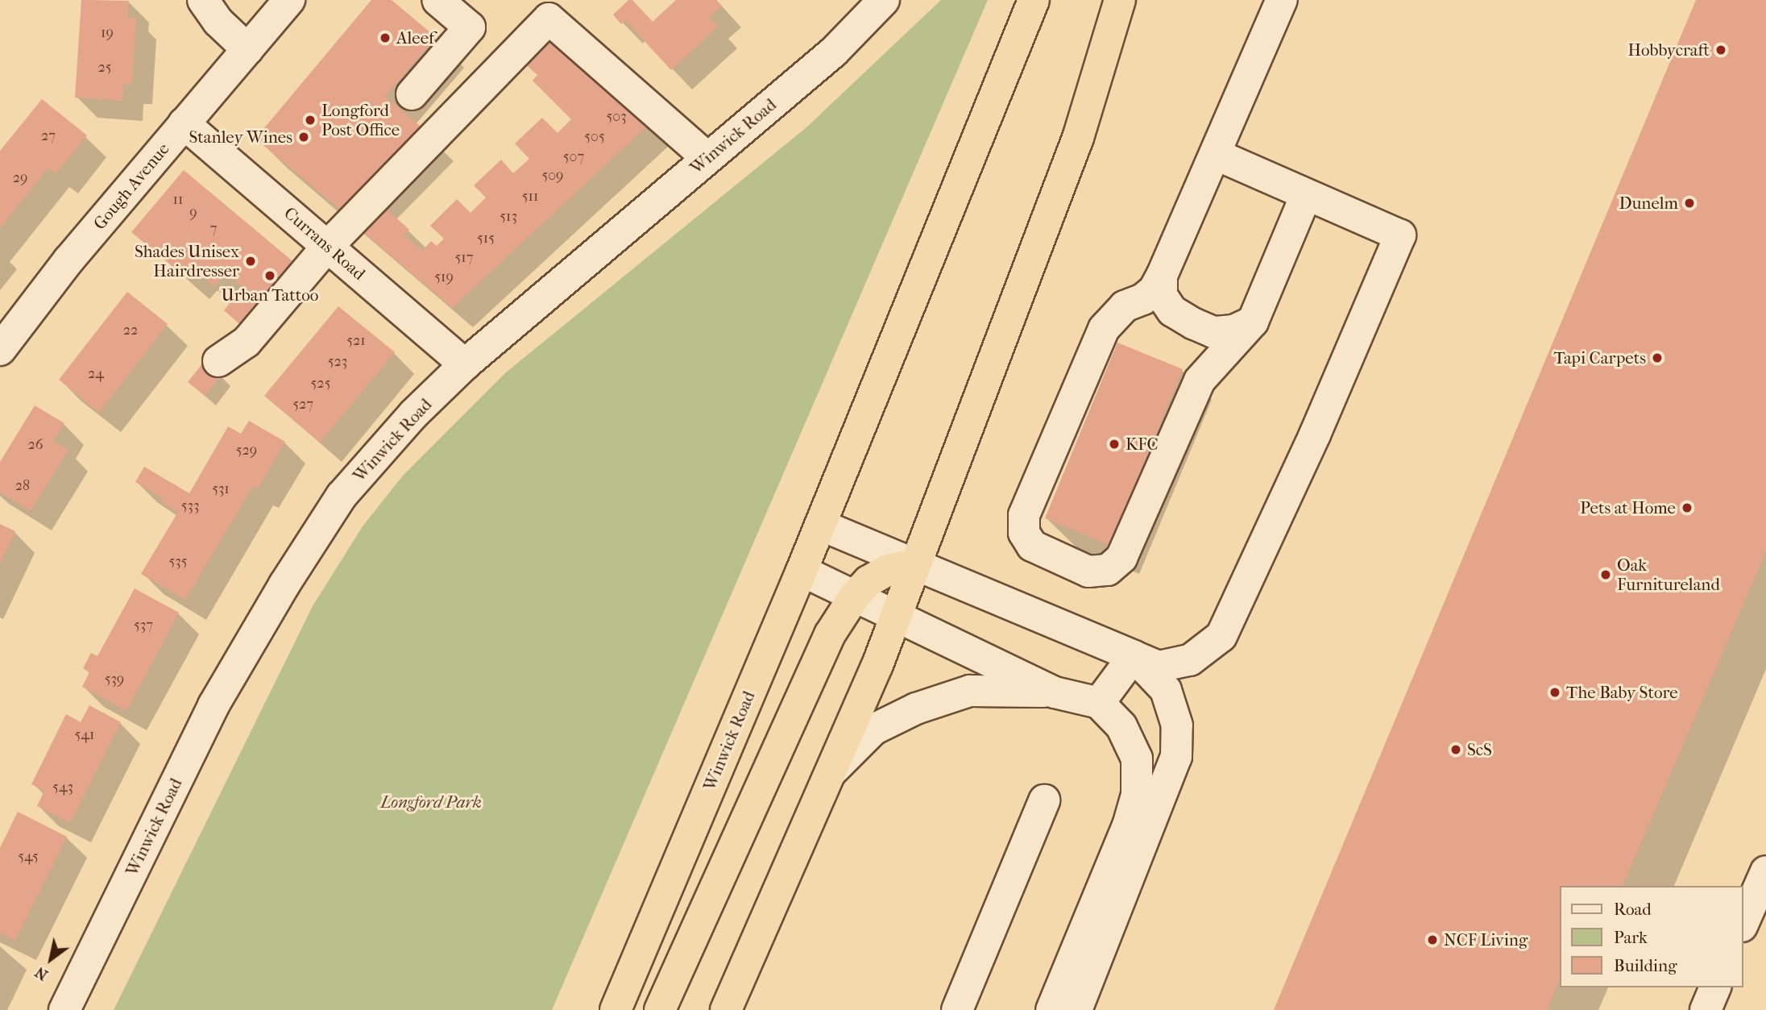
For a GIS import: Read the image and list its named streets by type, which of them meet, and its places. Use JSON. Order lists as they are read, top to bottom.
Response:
{
  "streets": {
    "highway": ["Winwick Road"],
    "street": ["Gough Avenue", "Currans Road"]
  },
  "crossings": [
    ["Winwick Road", "Currans Road"],
    ["Gough Avenue", "Currans Road"]
  ],
  "parks": ["Longford Park"],
  "places": [
    "Aleef",
    "Hobbycraft",
    "Longford Post Office",
    "Stanley Wines",
    "Dunelm",
    "Shades Unisex Hairdresser",
    "Urban Tattoo",
    "Tapi Carpets",
    "KFC",
    "Pets at Home",
    "Oak Furnitureland",
    "The Baby Store",
    "ScS",
    "NCF Living"
  ],
  "house_numbers": [
    "19",
    "25",
    "503",
    "27",
    "505",
    "507",
    "509",
    "29",
    "511",
    "11",
    "9",
    "513",
    "7",
    "515",
    "517",
    "519",
    "22",
    "521",
    "523",
    "24",
    "525",
    "527",
    "26",
    "529",
    "28",
    "531",
    "533",
    "535",
    "537",
    "539",
    "541",
    "543",
    "545"
  ],
  "legend": ["Road", "Park", "Building"],
  "north": "bottom left"
}
